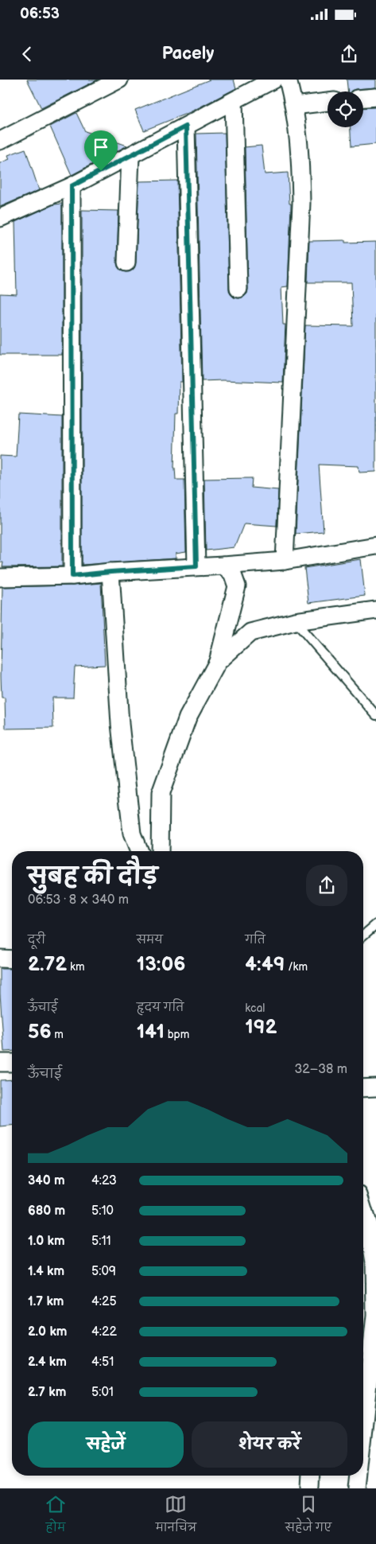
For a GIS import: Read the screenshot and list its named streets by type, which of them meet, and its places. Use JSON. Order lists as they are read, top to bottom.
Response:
{
  "page": {
    "status": "06:53",
    "header": "Pacely",
    "heading": ["सुबह की दौड़", "06:53 · 8 × 340 m"],
    "stats": [
      ["दूरी", "2.72 km"],
      ["समय", "13:06"],
      ["गति", "4:49 /km"],
      ["ऊँचाई", "56 m"],
      ["हृदय गति", "141 bpm"],
      ["kcal", "192"]
    ],
    "chart": ["ऊँचाई", "32–38 m"],
    "list": [
      {
        "name": "340 m",
        "note": "4:23"
      },
      {
        "name": "680 m",
        "note": "5:10"
      },
      {
        "name": "1.0 km",
        "note": "5:11"
      },
      {
        "name": "1.4 km",
        "note": "5:09"
      },
      {
        "name": "1.7 km",
        "note": "4:25"
      },
      {
        "name": "2.0 km",
        "note": "4:22"
      },
      {
        "name": "2.4 km",
        "note": "4:51"
      },
      {
        "name": "2.7 km",
        "note": "5:01"
      }
    ],
    "buttons": ["सहेजें", "शेयर करें"],
    "tabs": ["होम", "मानचित्र", "सहेजे गए"]
  }
}
